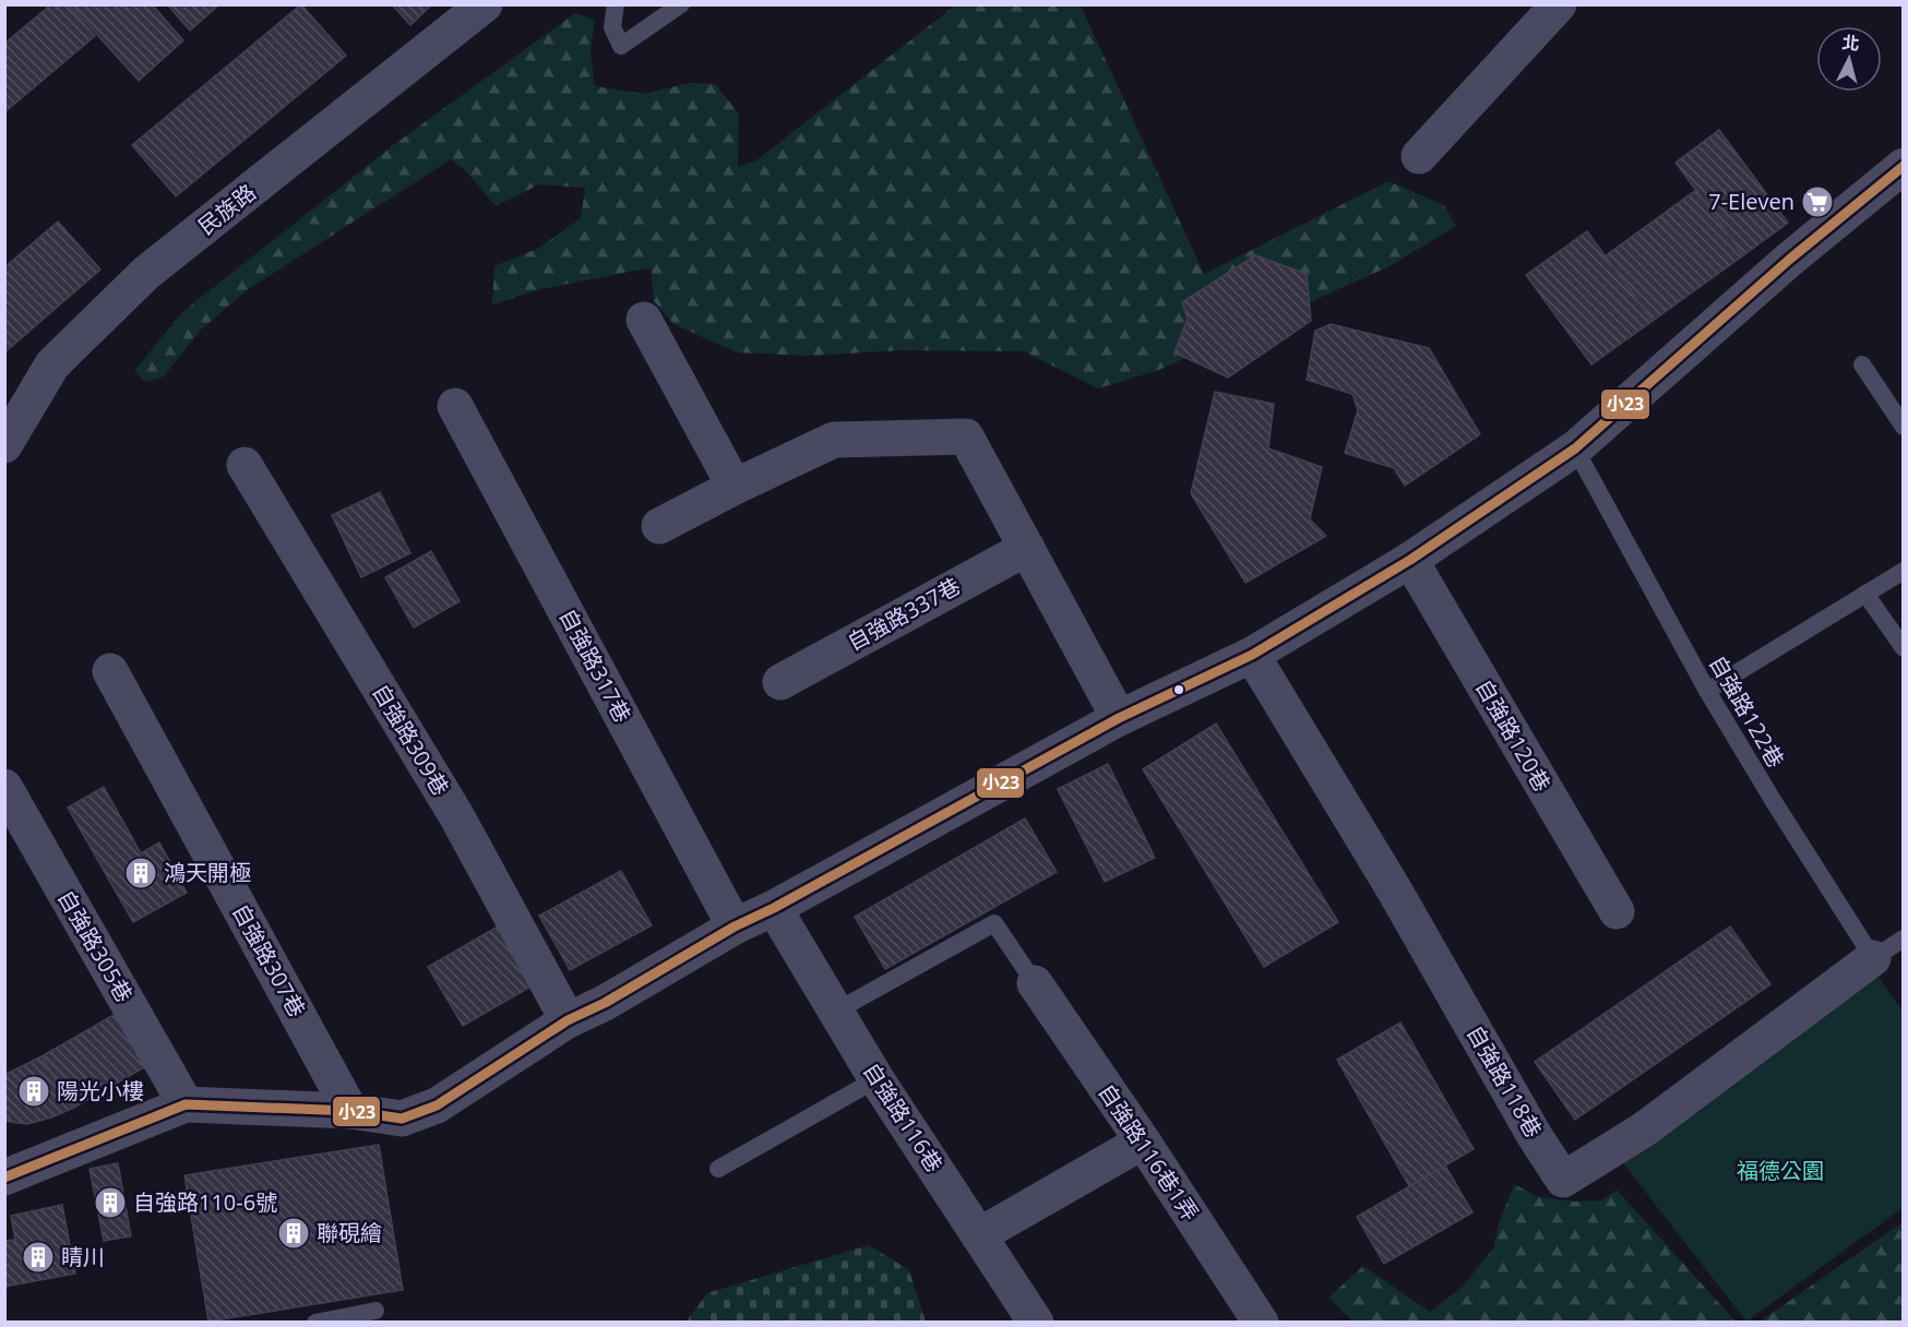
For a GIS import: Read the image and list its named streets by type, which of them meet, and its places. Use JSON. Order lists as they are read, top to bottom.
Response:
{
  "streets": {
    "street": [
      "民族路",
      "自強路337巷",
      "自強路317巷",
      "自強路120巷",
      "自強路309巷",
      "自強路305巷",
      "自強路307巷",
      "自強路118巷",
      "自強路116巷",
      "自強路116巷1弄"
    ],
    "lane": ["自強路122巷"]
  },
  "crossings": [
    ["自強路122巷", "自強路118巷"]
  ],
  "parks": ["福德公園"],
  "places": {
    "supermarket": ["7-Eleven"],
    "building": [
      "鴻天開極",
      "陽光小樓",
      "自強路110-6號",
      "聯硯繪",
      "睛川"
    ]
  },
  "lines": ["transit line 小23"],
  "north": "top"
}
